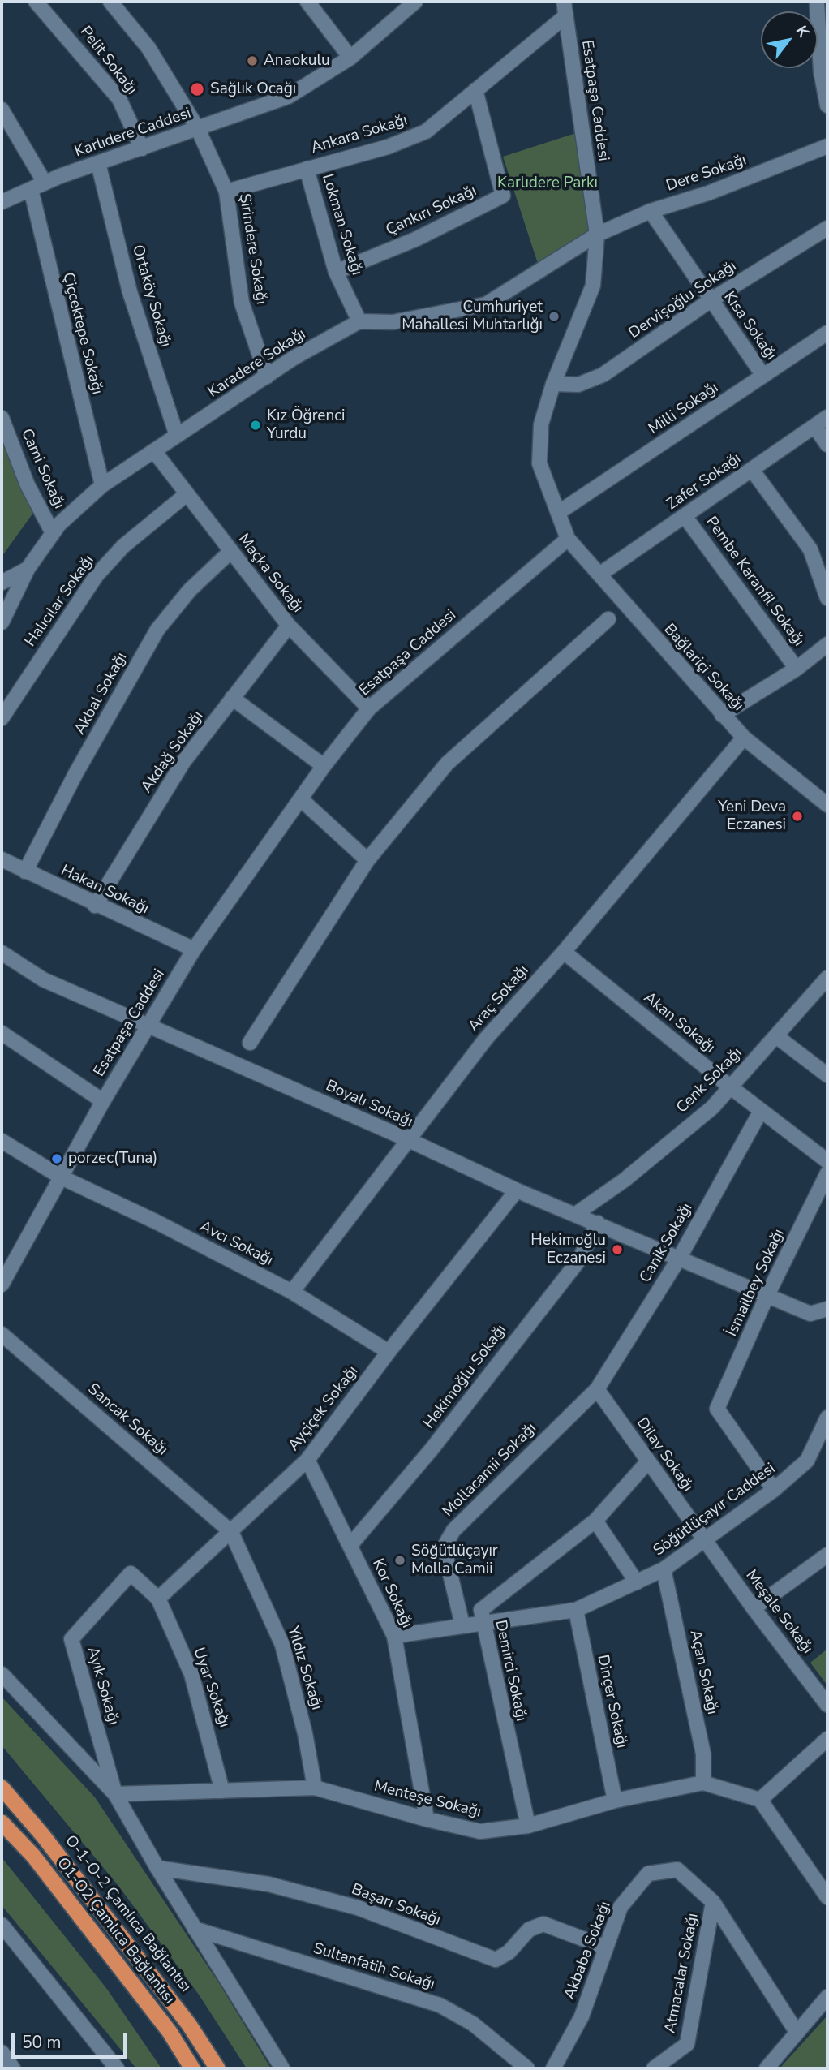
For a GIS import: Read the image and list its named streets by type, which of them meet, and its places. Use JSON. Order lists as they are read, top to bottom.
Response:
{
  "streets": {
    "highway": ["O-1-O-2 Çamlıca Bağlantısı", "O1-O2 Çamlıca Bağlantısı"],
    "street": [
      "Pelit Sokağı",
      "Esatpaşa Caddesi",
      "Karlıdere Caddesi",
      "Ankara Sokağı",
      "Dere Sokağı",
      "Çankırı Sokağı",
      "Lokman Sokağı",
      "Şirindere Sokağı",
      "Ortaköy Sokağı",
      "Dervişoğlu Sokağı",
      "Kısa Sokağı",
      "Çiçcektepe Sokağı",
      "Karadere Sokağı",
      "Milli Sokağı",
      "Cami Sokağı",
      "Zafer Sokağı",
      "Maçka Sokağı",
      "Pembe Karanfil Sokağı",
      "Halıcılar Sokağı",
      "Bağlariçi Sokağı",
      "Akbal Sokağı",
      "Akdağ Sokağı",
      "Hakan Sokağı",
      "Araç Sokağı",
      "Akan Sokağı",
      "Cenk Sokağı",
      "Boyalı Sokağı",
      "Canik Sokağı",
      "Avcı Sokağı",
      "İsmailbey Sokağı",
      "Hekimoğlu Sokağı",
      "Ayçiçek Sokağı",
      "Sancak Sokağı",
      "Dilay Sokağı",
      "Mollacamii Sokağı",
      "Söğütlüçayır Caddesi",
      "Kor Sokağı",
      "Meşale Sokağı",
      "Yıldız Sokağı",
      "Demirci Sokağı",
      "Açan Sokağı",
      "Ayık Sokağı",
      "Uyar Sokağı",
      "Dinçer Sokağı",
      "Menteşe Sokağı",
      "Başarı Sokağı",
      "Akbaba Sokağı",
      "Sultanfatih Sokağı",
      "Atmacalar Sokağı"
    ]
  },
  "crossings": [
    ["Pelit Sokağı", "Karlıdere Caddesi"],
    ["Esatpaşa Caddesi", "Ankara Sokağı"],
    ["Esatpaşa Caddesi", "Dere Sokağı"],
    ["Esatpaşa Caddesi", "Dervişoğlu Sokağı"],
    ["Esatpaşa Caddesi", "Milli Sokağı"],
    ["Esatpaşa Caddesi", "Maçka Sokağı"],
    ["Esatpaşa Caddesi", "Bağlariçi Sokağı"],
    ["Esatpaşa Caddesi", "Hakan Sokağı"],
    ["Esatpaşa Caddesi", "Boyalı Sokağı"],
    ["Esatpaşa Caddesi", "Avcı Sokağı"],
    ["Karlıdere Caddesi", "Şirindere Sokağı"],
    ["Karlıdere Caddesi", "Ortaköy Sokağı"],
    ["Karlıdere Caddesi", "Çiçcektepe Sokağı"],
    ["Ankara Sokağı", "Çankırı Sokağı"],
    ["Ankara Sokağı", "Lokman Sokağı"],
    ["Ankara Sokağı", "Şirindere Sokağı"],
    ["Dere Sokağı", "Kısa Sokağı"],
    ["Çankırı Sokağı", "Lokman Sokağı"],
    ["Lokman Sokağı", "Karadere Sokağı"],
    ["Şirindere Sokağı", "Karadere Sokağı"],
    ["Ortaköy Sokağı", "Karadere Sokağı"],
    ["Dervişoğlu Sokağı", "Kısa Sokağı"],
    ["Kısa Sokağı", "Milli Sokağı"],
    ["Çiçcektepe Sokağı", "Karadere Sokağı"],
    ["Karadere Sokağı", "Cami Sokağı"],
    ["Karadere Sokağı", "Maçka Sokağı"],
    ["Zafer Sokağı", "Pembe Karanfil Sokağı"],
    ["Zafer Sokağı", "Bağlariçi Sokağı"],
    ["Maçka Sokağı", "Halıcılar Sokağı"],
    ["Maçka Sokağı", "Akbal Sokağı"],
    ["Maçka Sokağı", "Akdağ Sokağı"],
    ["Bağlariçi Sokağı", "Araç Sokağı"],
    ["Akbal Sokağı", "Hakan Sokağı"],
    ["Akdağ Sokağı", "Hakan Sokağı"],
    ["Araç Sokağı", "Akan Sokağı"],
    ["Araç Sokağı", "Boyalı Sokağı"],
    ["Araç Sokağı", "Avcı Sokağı"],
    ["Akan Sokağı", "Cenk Sokağı"],
    ["Akan Sokağı", "Canik Sokağı"],
    ["Cenk Sokağı", "Boyalı Sokağı"],
    ["Boyalı Sokağı", "Ayçiçek Sokağı"],
    ["Canik Sokağı", "Dilay Sokağı"],
    ["Canik Sokağı", "Mollacamii Sokağı"],
    ["Avcı Sokağı", "Ayçiçek Sokağı"],
    ["İsmailbey Sokağı", "Söğütlüçayır Caddesi"],
    ["Hekimoğlu Sokağı", "Kor Sokağı"],
    ["Ayçiçek Sokağı", "Sancak Sokağı"],
    ["Ayçiçek Sokağı", "Kor Sokağı"],
    ["Ayçiçek Sokağı", "Yıldız Sokağı"],
    ["Ayçiçek Sokağı", "Ayık Sokağı"],
    ["Ayçiçek Sokağı", "Uyar Sokağı"],
    ["Sancak Sokağı", "Yıldız Sokağı"],
    ["Dilay Sokağı", "Mollacamii Sokağı"],
    ["Dilay Sokağı", "Söğütlüçayır Caddesi"],
    ["Dilay Sokağı", "Meşale Sokağı"],
    ["Dilay Sokağı", "Demirci Sokağı"],
    ["Mollacamii Sokağı", "Söğütlüçayır Caddesi"],
    ["Söğütlüçayır Caddesi", "Kor Sokağı"],
    ["Söğütlüçayır Caddesi", "Meşale Sokağı"],
    ["Söğütlüçayır Caddesi", "Demirci Sokağı"],
    ["Söğütlüçayır Caddesi", "Açan Sokağı"],
    ["Söğütlüçayır Caddesi", "Dinçer Sokağı"],
    ["Kor Sokağı", "Menteşe Sokağı"],
    ["Yıldız Sokağı", "Menteşe Sokağı"],
    ["Demirci Sokağı", "Menteşe Sokağı"],
    ["Açan Sokağı", "Menteşe Sokağı"],
    ["Ayık Sokağı", "Uyar Sokağı"],
    ["Ayık Sokağı", "Menteşe Sokağı"],
    ["Uyar Sokağı", "Menteşe Sokağı"],
    ["Dinçer Sokağı", "Menteşe Sokağı"],
    ["Başarı Sokağı", "Akbaba Sokağı"],
    ["Akbaba Sokağı", "Atmacalar Sokağı"]
  ],
  "parks": ["Karlıdere Parkı"],
  "places": [
    "Anaokulu",
    "Sağlık Ocağı",
    "Cumhuriyet Mahallesi Muhtarlığı",
    "Kız Öğrenci Yurdu",
    "Yeni Deva Eczanesi",
    "porzec(Tuna)",
    "Hekimoğlu Eczanesi",
    "Söğütlüçayır Molla Camii"
  ],
  "scale_bar": "50 m",
  "north": "top right"
}
